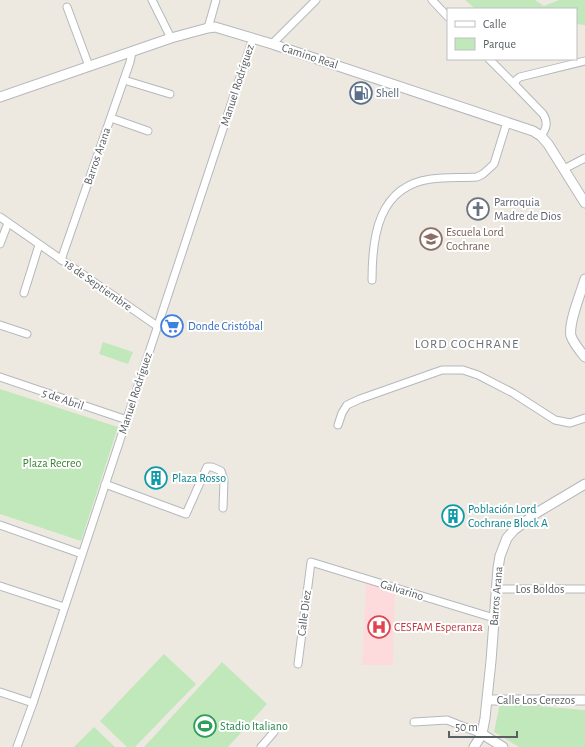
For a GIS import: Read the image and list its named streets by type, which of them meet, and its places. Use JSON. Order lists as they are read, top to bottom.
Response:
{
  "streets": {
    "street": [
      "Camino Real",
      "Manuel Rodríguez",
      "Barros Arana",
      "18 de Septiembre",
      "5 de Abril",
      "Los Boldos",
      "Galvarino",
      "Calle Diez",
      "Calle Los Cerezos"
    ]
  },
  "crossings": [
    ["Camino Real", "Manuel Rodríguez"],
    ["Camino Real", "Barros Arana"],
    ["Manuel Rodríguez", "18 de Septiembre"],
    ["Manuel Rodríguez", "5 de Abril"],
    ["Barros Arana", "18 de Septiembre"],
    ["Barros Arana", "Los Boldos"],
    ["Barros Arana", "Galvarino"],
    ["Barros Arana", "Calle Los Cerezos"],
    ["Galvarino", "Calle Diez"]
  ],
  "districts": ["LORD COCHRANE"],
  "parks": ["Plaza Recreo"],
  "places": {
    "fuel station": ["Shell"],
    "church": ["Parroquia Madre de Dios"],
    "school or university": ["Escuela Lord Cochrane"],
    "supermarket": ["Donde Cristóbal"],
    "building": ["Plaza Rosso", "Población Lord Cochrane Block A"],
    "hospital": ["CESFAM Esperanza"],
    "sports": ["Stadio Italiano"]
  },
  "legend": ["Calle", "Parque"],
  "scale_bar": "50 m"
}
